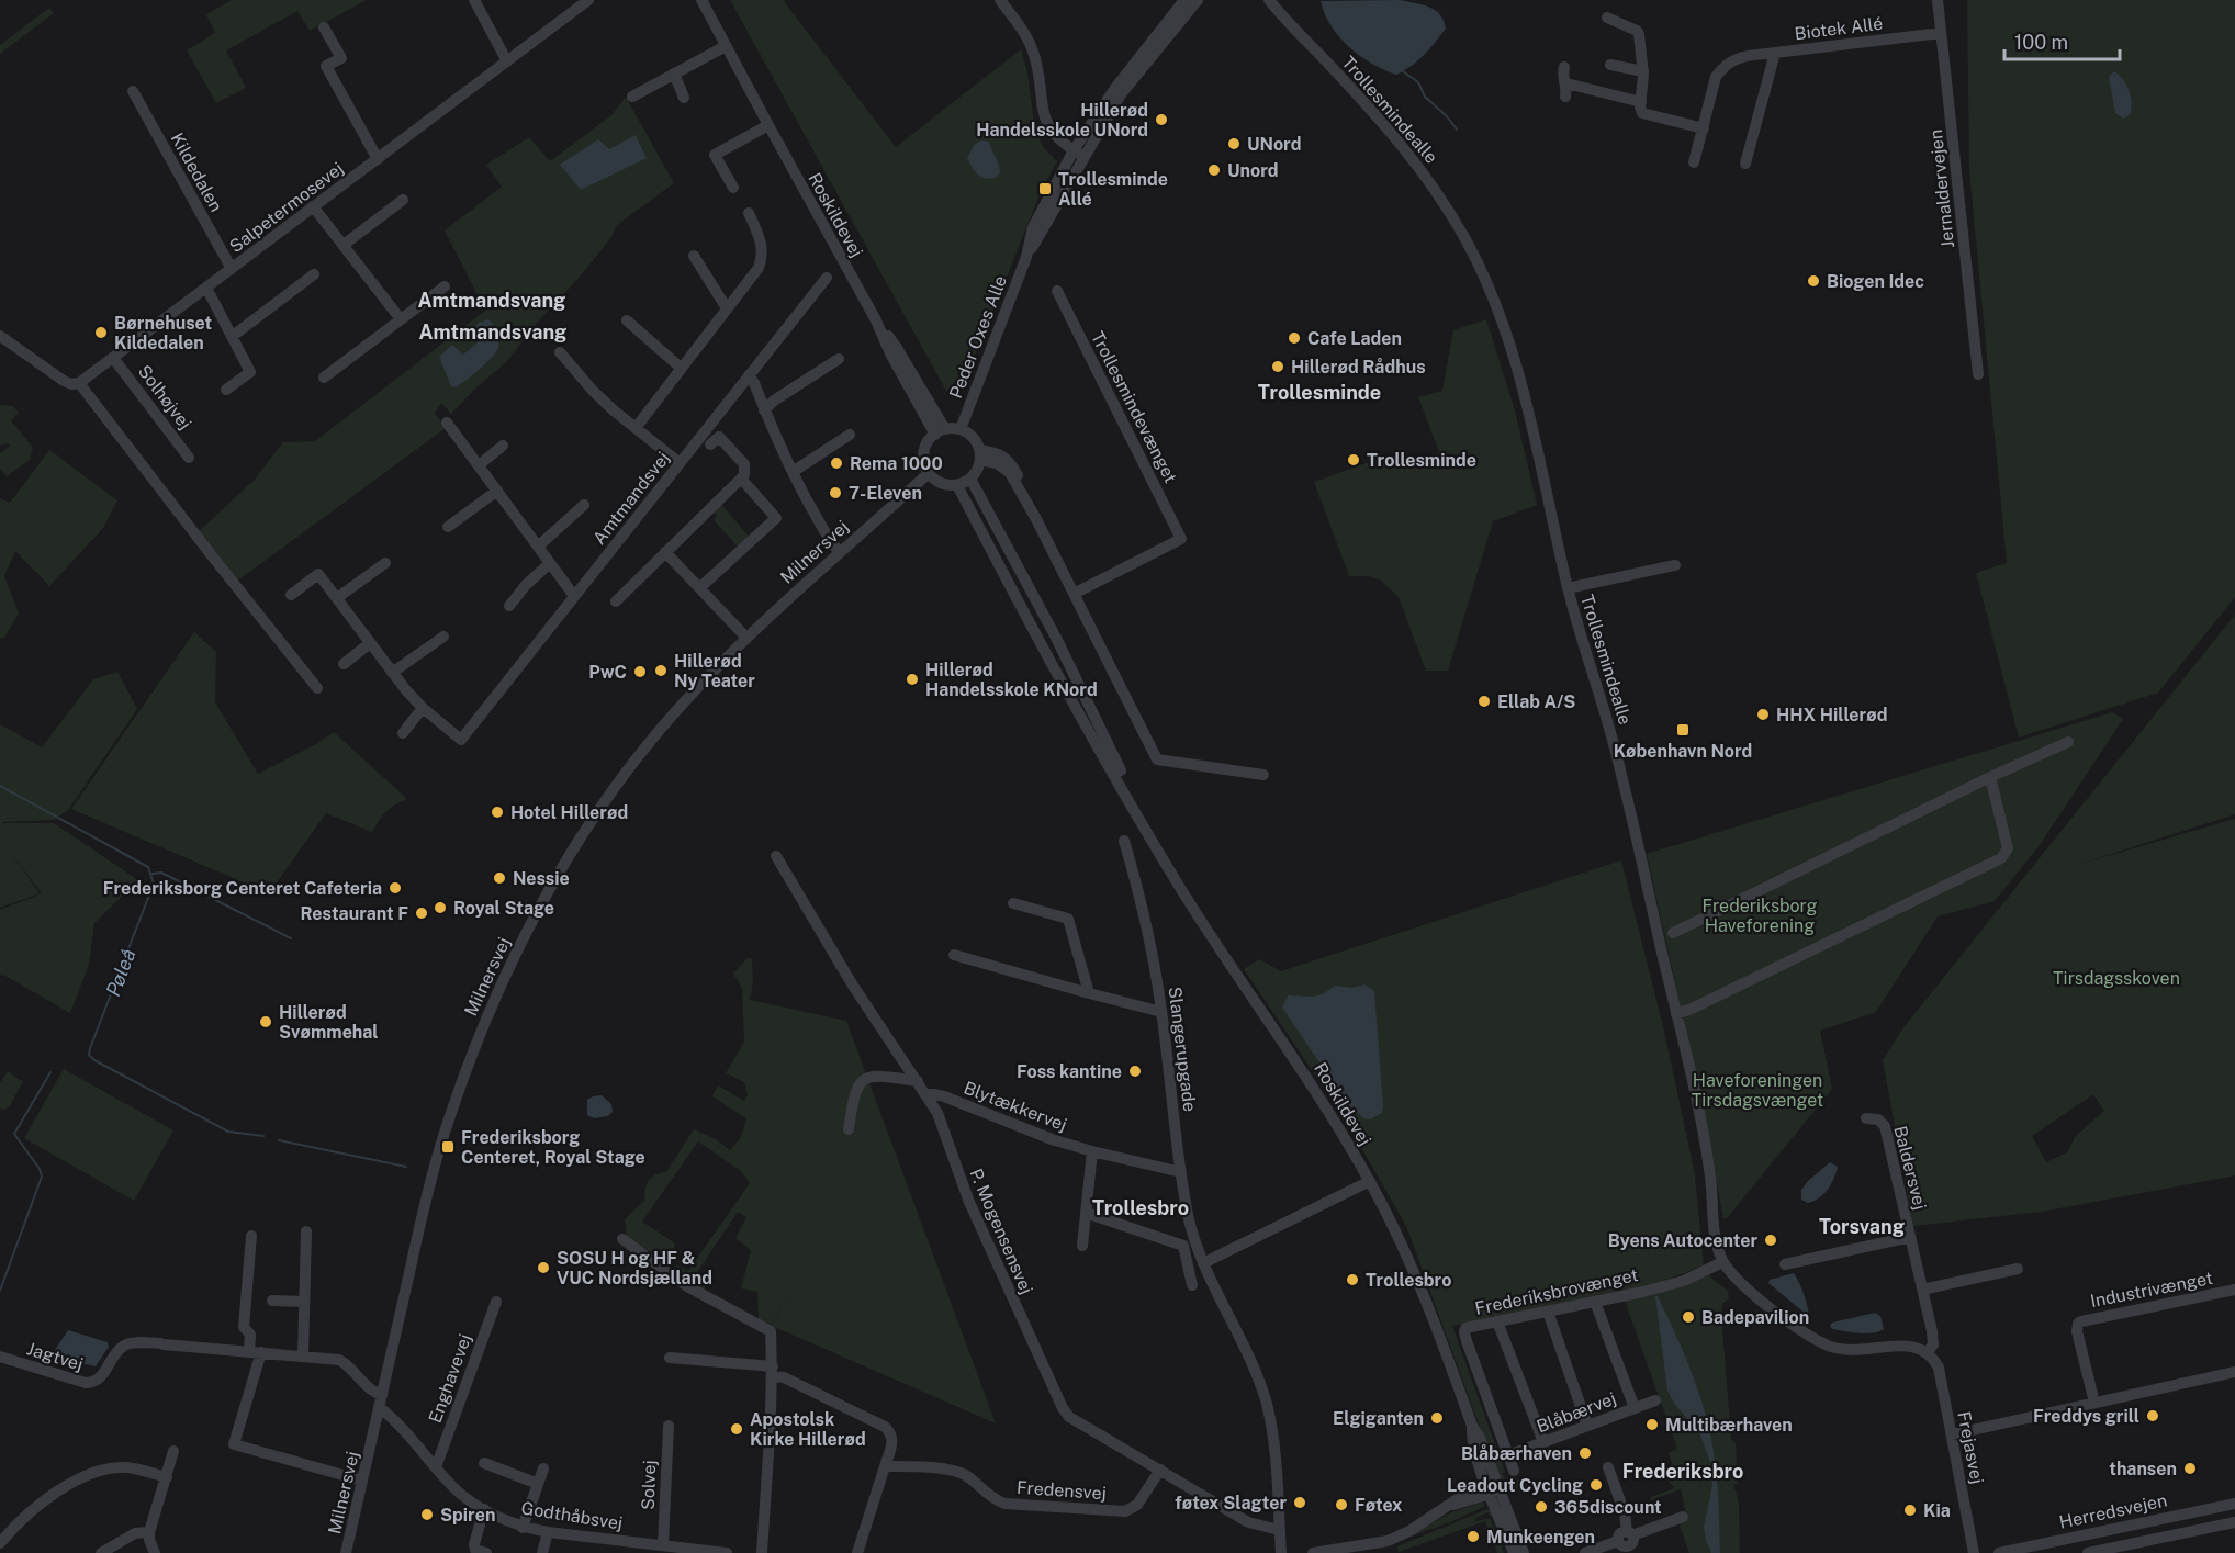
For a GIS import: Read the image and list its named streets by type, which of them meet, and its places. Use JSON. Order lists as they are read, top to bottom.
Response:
{
  "streets": {
    "street": [
      "Biotek Allé",
      "Trollesmindealle",
      "Kildedalen",
      "Jernaldervejen",
      "Salpetermosevej",
      "Roskildevej",
      "Peder Oxes Alle",
      "Solhøjvej",
      "Trollesmindevænget",
      "Amtmandsvej",
      "Milnersvej",
      "Slangerupgade",
      "Blytækkervej",
      "Baldersvej",
      "P. Mogensensvej",
      "Industrivænget",
      "Frederiksbrovænget",
      "Jagtvej",
      "Enghavevej",
      "Blåbærvej",
      "Frejasvej",
      "Solvej",
      "Fredensvej",
      "Herredsvejen",
      "Godthåbsvej"
    ]
  },
  "crossings": [
    ["Biotek Allé", "Jernaldervejen"],
    ["Trollesmindealle", "Frederiksbrovænget"],
    ["Kildedalen", "Salpetermosevej"],
    ["Salpetermosevej", "Solhøjvej"],
    ["Roskildevej", "Peder Oxes Alle"],
    ["Roskildevej", "Milnersvej"],
    ["Peder Oxes Alle", "Milnersvej"],
    ["Milnersvej", "Godthåbsvej"],
    ["Slangerupgade", "Blytækkervej"],
    ["Slangerupgade", "P. Mogensensvej"],
    ["Blytækkervej", "P. Mogensensvej"],
    ["Baldersvej", "Frejasvej"],
    ["P. Mogensensvej", "Fredensvej"],
    ["Frederiksbrovænget", "Blåbærvej"],
    ["Jagtvej", "Godthåbsvej"],
    ["Enghavevej", "Godthåbsvej"],
    ["Solvej", "Godthåbsvej"]
  ],
  "districts": [
    "Amtmandsvang",
    "Amtmandsvang",
    "Trollesminde",
    "Trollesbro",
    "Torsvang",
    "Frederiksbro"
  ],
  "water": ["Pøleå"],
  "parks": ["Frederiksborg Haveforening", "Tirsdagsskoven", "Haveforeningen Tirsdagsvænget"],
  "places": {
    "other": [
      "Hillerød Handelsskole UNord",
      "UNord",
      "Unord",
      "Biogen Idec",
      "Børnehuset Kildedalen",
      "Cafe Laden",
      "Hillerød Rådhus",
      "Trollesminde",
      "Rema 1000",
      "7-Eleven",
      "Hillerød Ny Teater",
      "PwC",
      "Hillerød Handelsskole KNord",
      "Ellab A/S",
      "HHX Hillerød",
      "Hotel Hillerød",
      "Nessie",
      "Frederiksborg Centeret Cafeteria",
      "Royal Stage",
      "Restaurant F",
      "Hillerød Svømmehal",
      "Foss kantine",
      "Byens Autocenter",
      "SOSU H og HF & VUC Nordsjælland",
      "Trollesbro",
      "Badepavilion",
      "Freddys grill",
      "Elgiganten",
      "Multibærhaven",
      "Apostolsk Kirke Hillerød",
      "Blåbærhaven",
      "thansen",
      "Leadout Cycling",
      "føtex Slagter",
      "Føtex",
      "365discount",
      "Kia",
      "Spiren",
      "Munkeengen"
    ],
    "transit": ["Trollesminde Allé", "København Nord", "Frederiksborg Centeret, Royal Stage"]
  },
  "scale_bar": "100 m"
}
